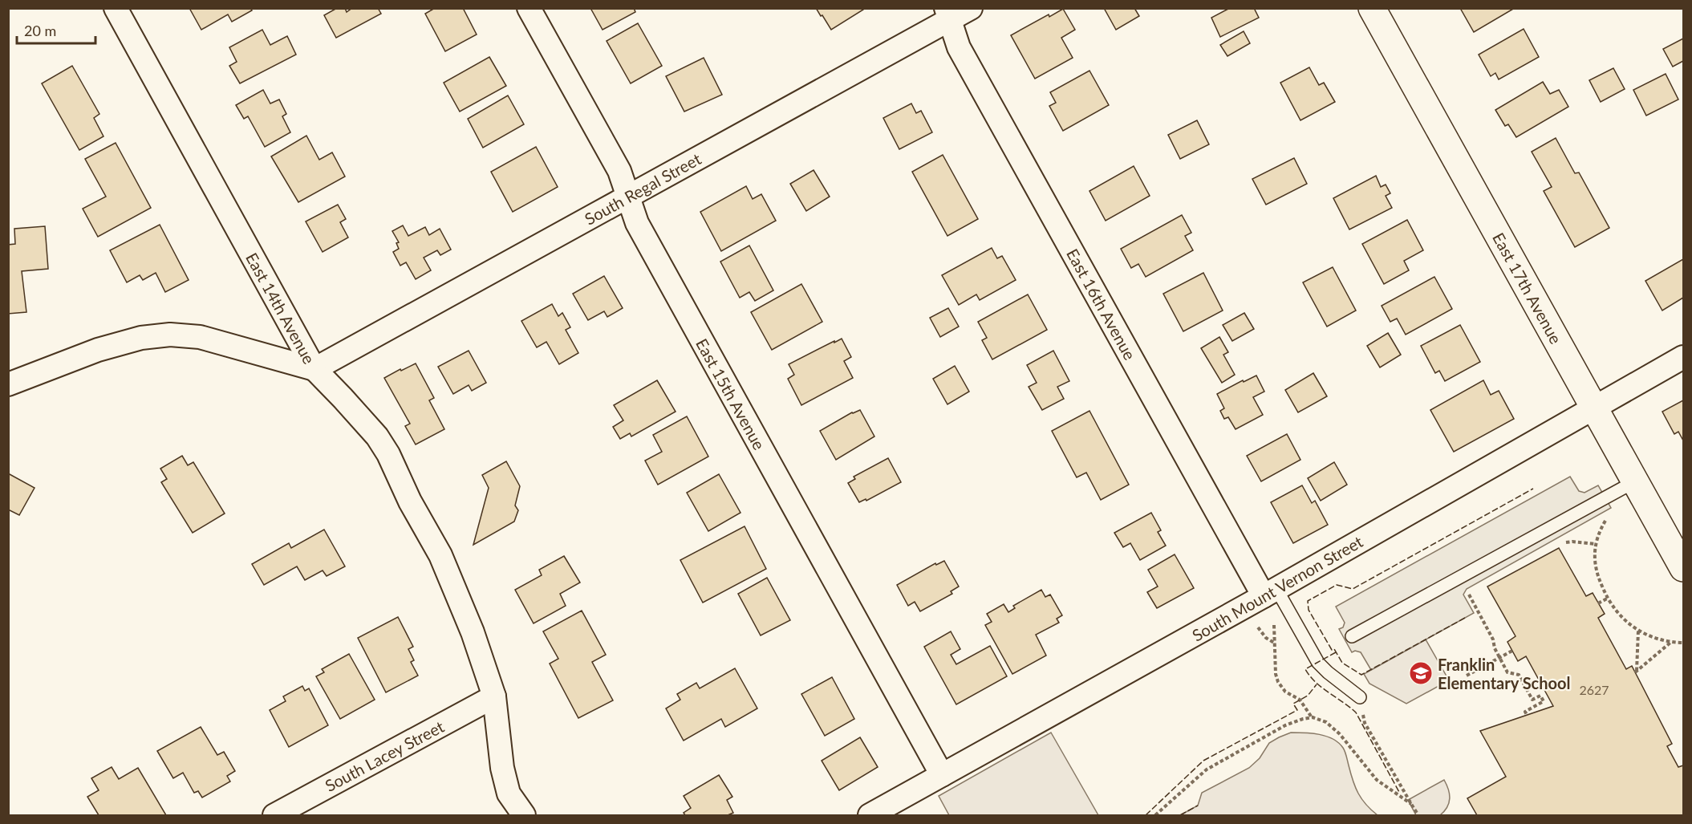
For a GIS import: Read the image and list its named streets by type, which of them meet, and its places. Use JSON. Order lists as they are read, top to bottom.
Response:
{
  "streets": {
    "street": [
      "South Regal Street",
      "East 17th Avenue",
      "East 16th Avenue",
      "East 14th Avenue",
      "East 15th Avenue",
      "South Mount Vernon Street",
      "South Lacey Street"
    ]
  },
  "crossings": [
    ["South Regal Street", "East 16th Avenue"],
    ["South Regal Street", "East 14th Avenue"],
    ["South Regal Street", "East 15th Avenue"],
    ["East 17th Avenue", "South Mount Vernon Street"],
    ["East 16th Avenue", "South Mount Vernon Street"],
    ["East 14th Avenue", "South Lacey Street"],
    ["East 15th Avenue", "South Mount Vernon Street"]
  ],
  "places": {
    "school or university": ["Franklin Elementary School"]
  },
  "house_numbers": ["2627"],
  "scale_bar": "20 m"
}
